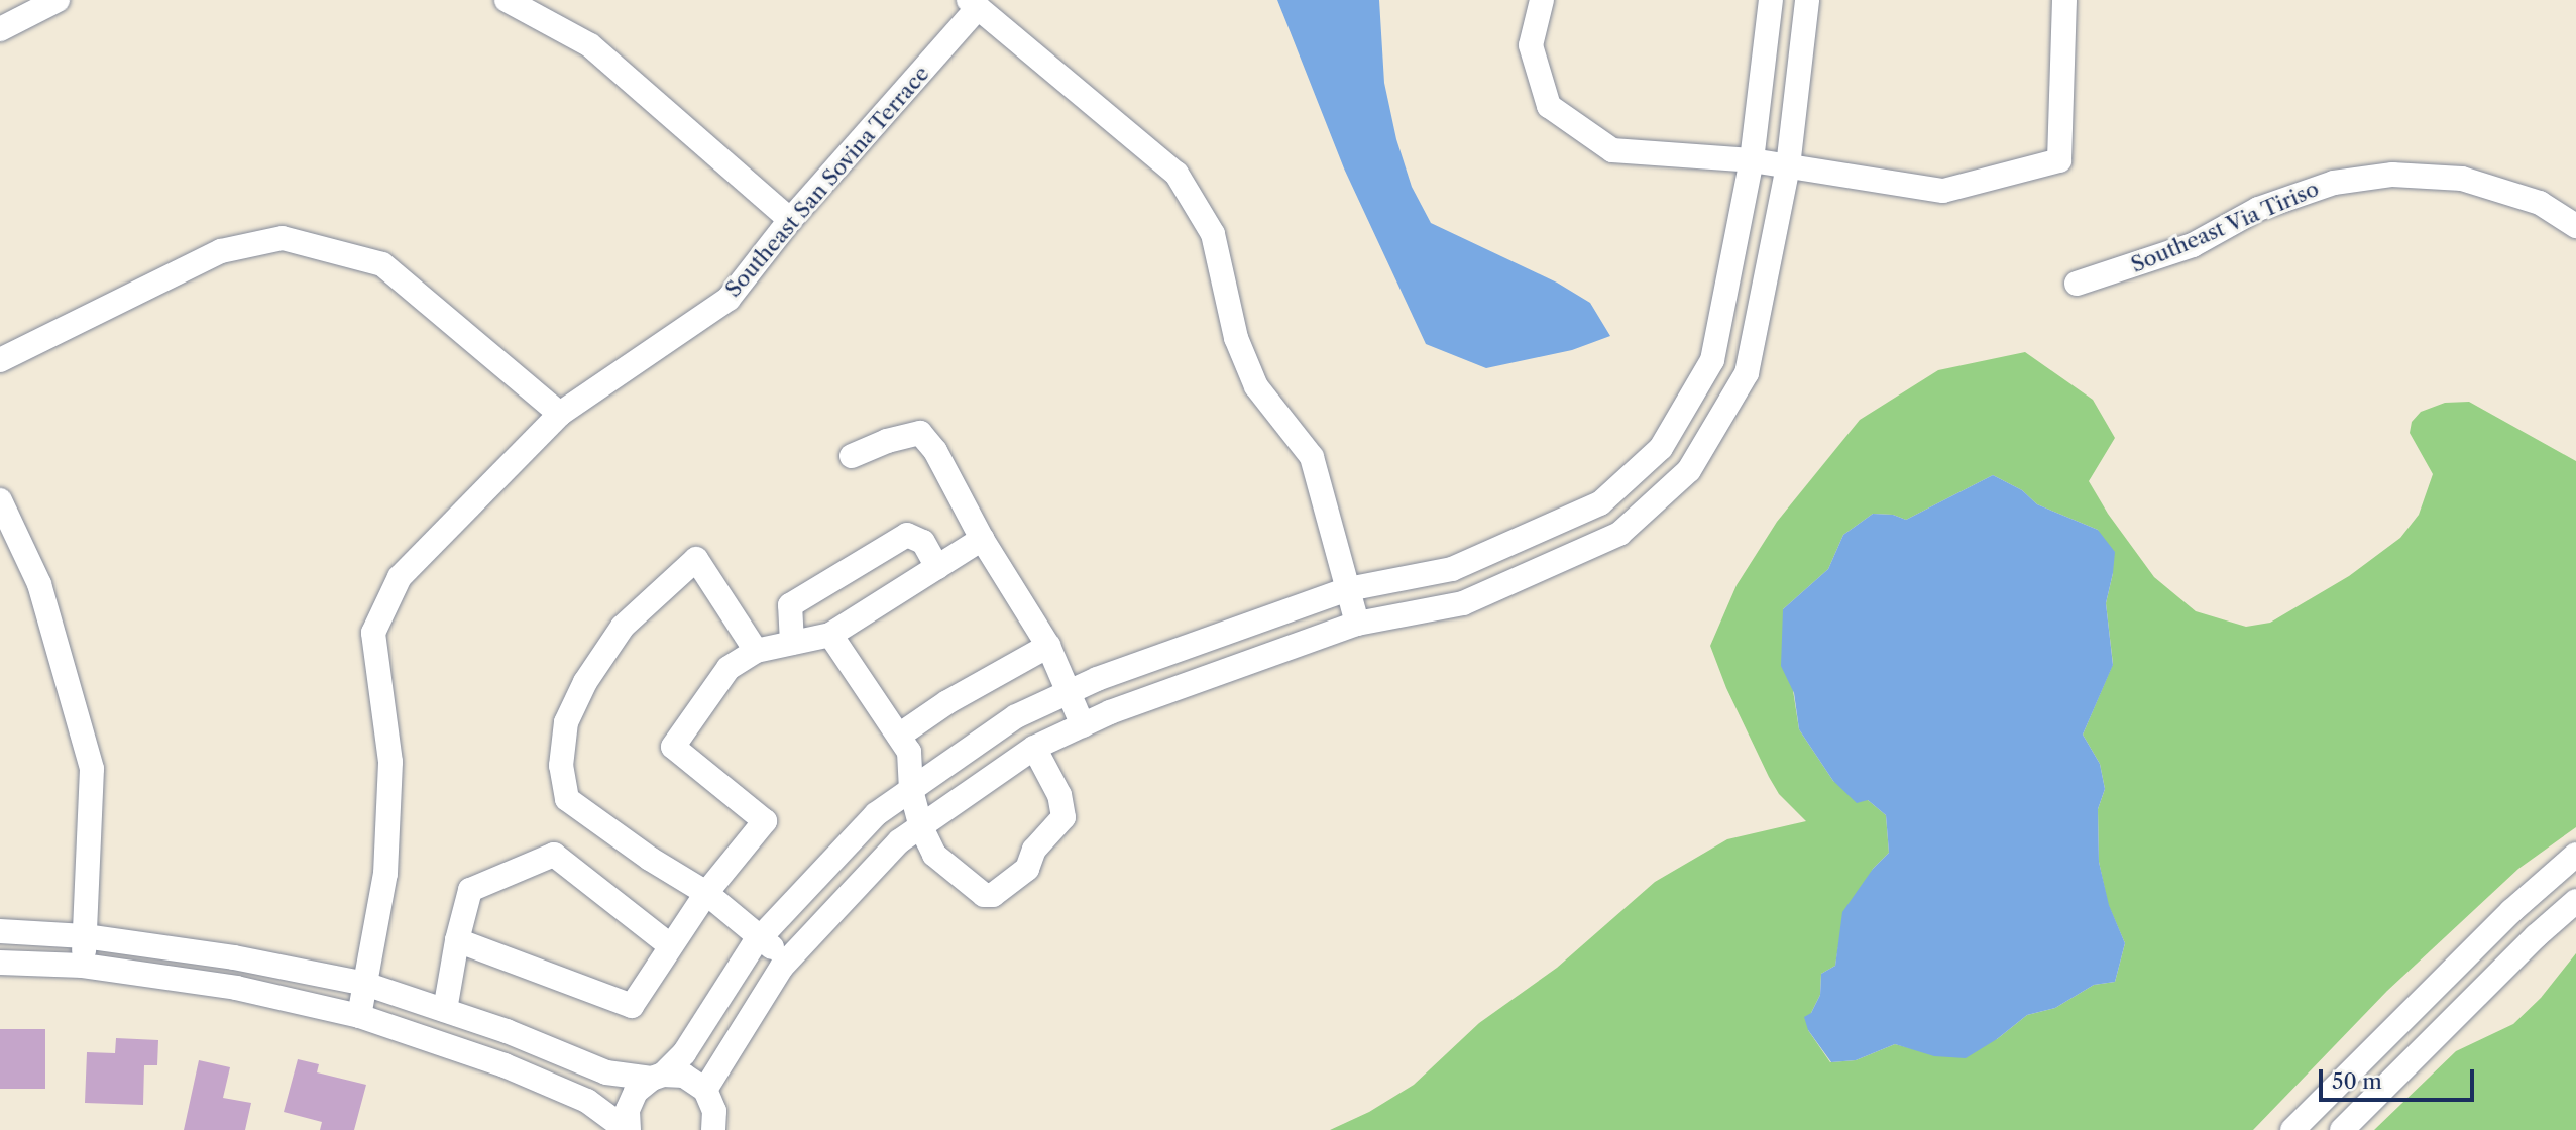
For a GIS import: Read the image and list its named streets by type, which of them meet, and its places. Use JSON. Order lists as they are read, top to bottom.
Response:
{
  "streets": {
    "street": ["Southeast San Sovina Terrace", "Southeast Via Tiriso"]
  },
  "scale_bar": "50 m"
}
